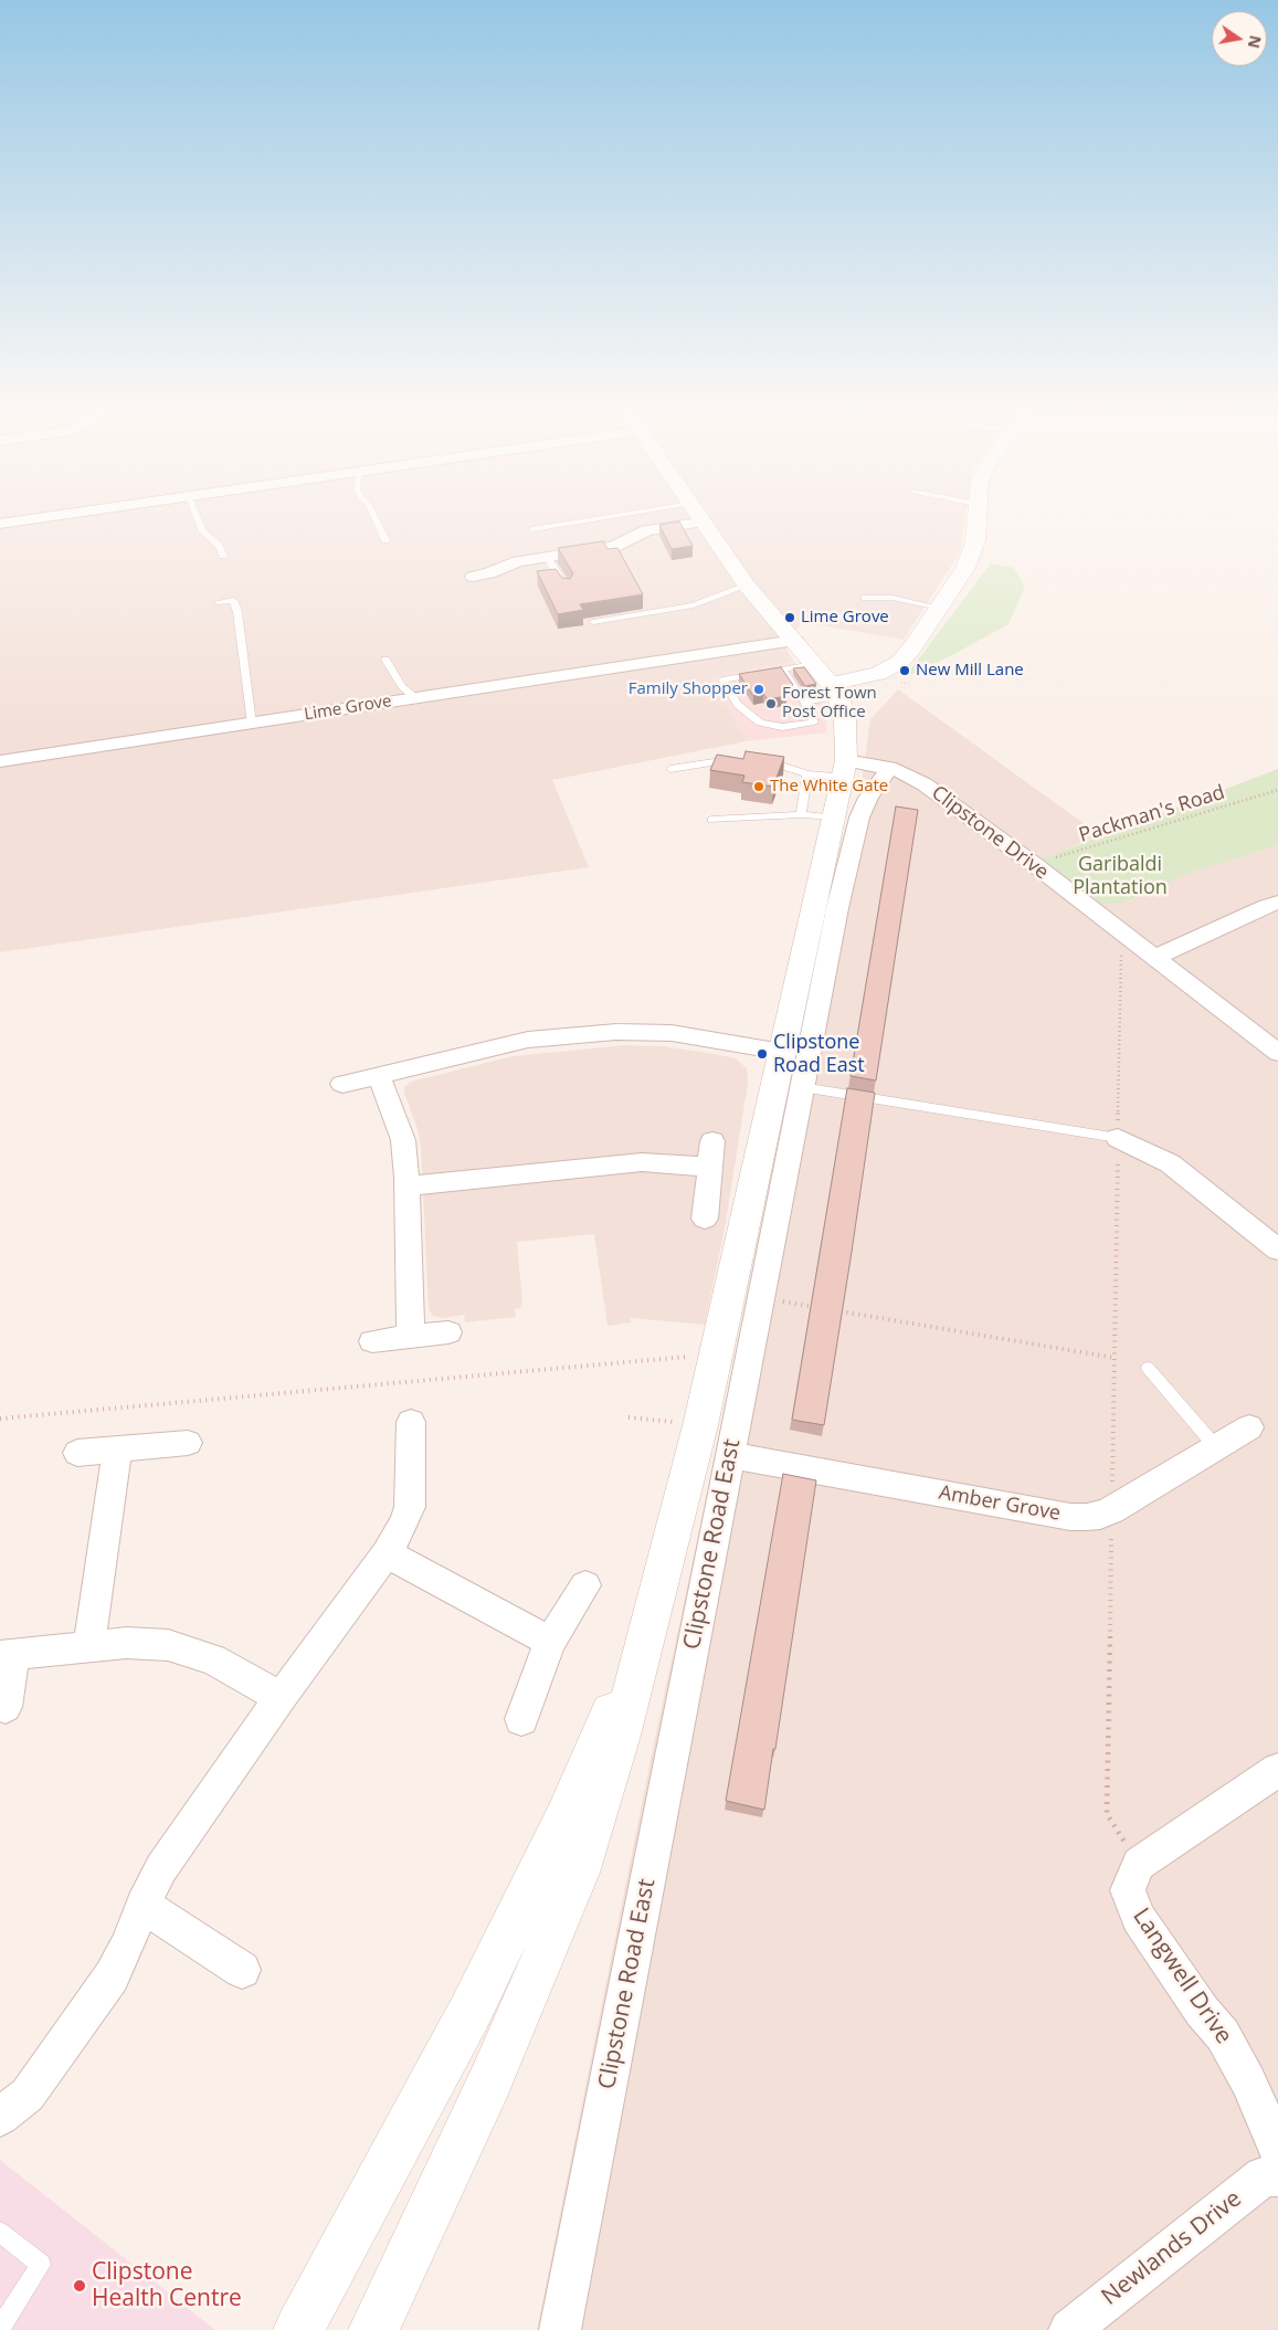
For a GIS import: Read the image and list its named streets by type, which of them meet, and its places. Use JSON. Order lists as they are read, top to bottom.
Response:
{
  "streets": {
    "main road": ["Clipstone Road East"],
    "street": [
      "Lime Grove",
      "Clipstone Drive",
      "Amber Grove",
      "Langwell Drive",
      "Newlands Drive"
    ],
    "path": ["Packman's Road"]
  },
  "crossings": [
    ["Packman's Road", "Clipstone Drive"],
    ["Clipstone Drive", "Clipstone Road East"],
    ["Amber Grove", "Clipstone Road East"]
  ],
  "parks": ["Garibaldi Plantation"],
  "places": [
    "Lime Grove",
    "New Mill Lane",
    "Family Shopper",
    "Forest Town Post Office",
    "The White Gate",
    "Clipstone Road East",
    "Clipstone Health Centre"
  ],
  "north": "right"
}
